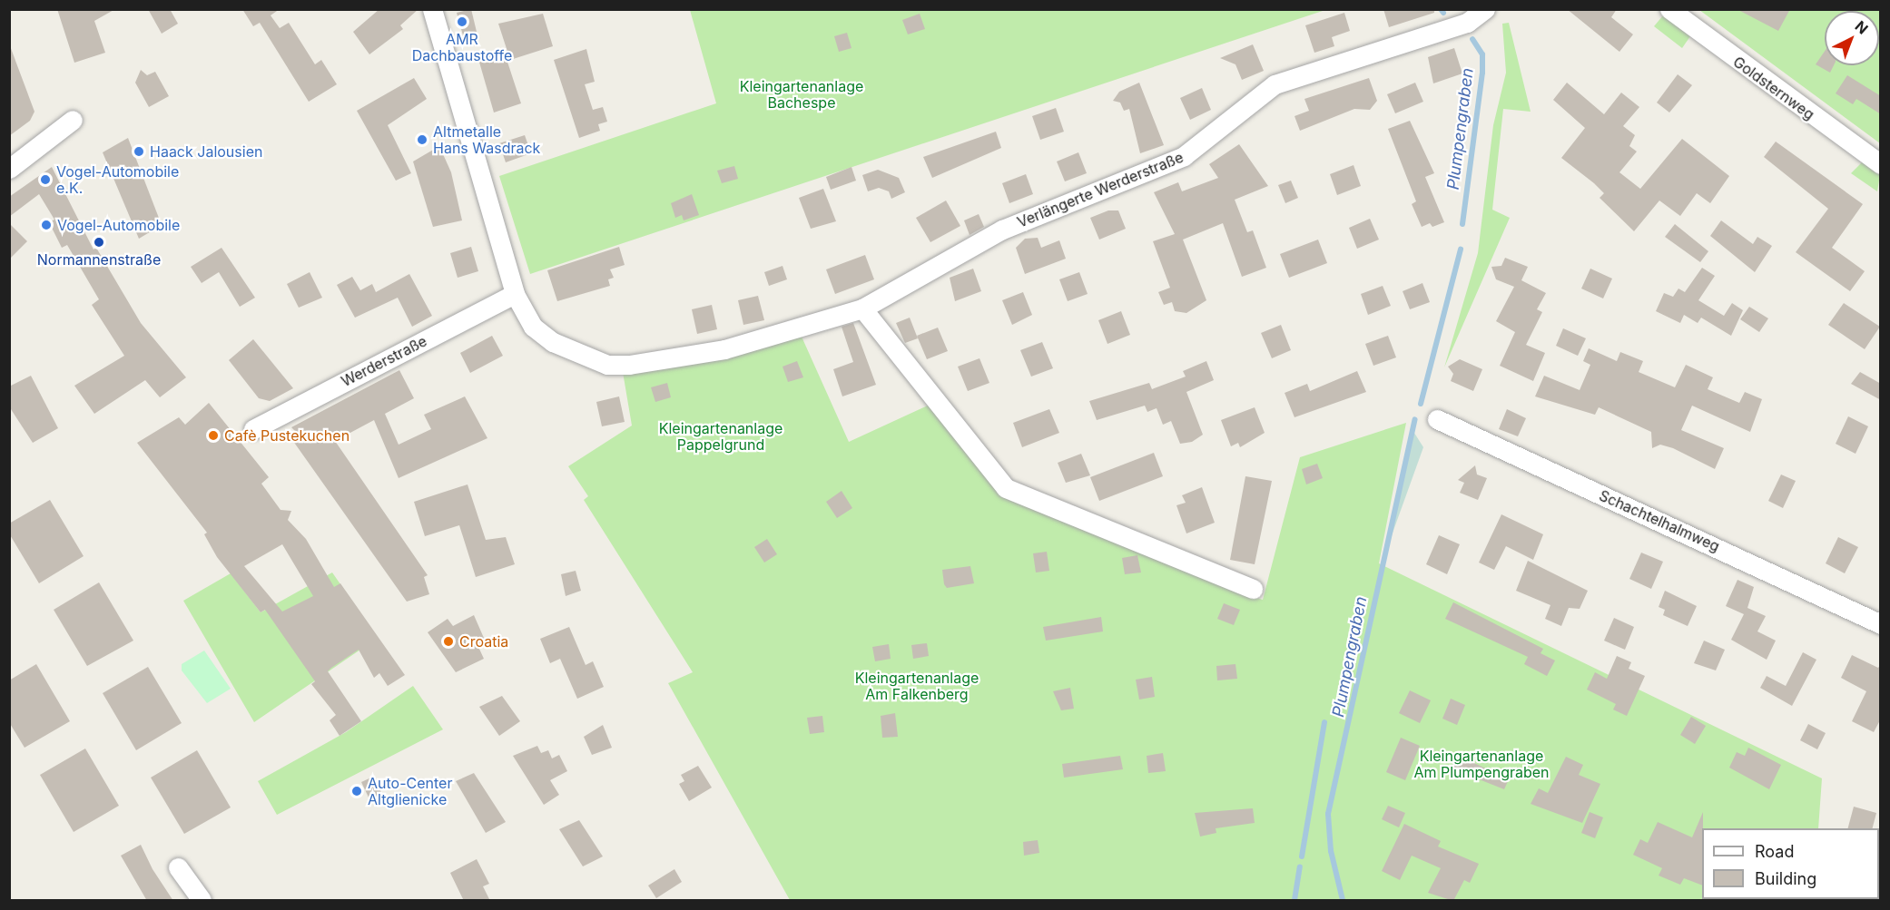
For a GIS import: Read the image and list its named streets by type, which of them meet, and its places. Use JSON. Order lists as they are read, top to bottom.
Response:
{
  "streets": {
    "street": [
      "Goldsternweg",
      "Verlängerte Werderstraße",
      "Werderstraße",
      "Schachtelhalmweg"
    ]
  },
  "crossings": [
    ["Verlängerte Werderstraße", "Werderstraße"]
  ],
  "water": ["Plumpengraben"],
  "parks": [
    "Kleingartenanlage Bachespe",
    "Kleingartenanlage Pappelgrund",
    "Kleingartenanlage Am Falkenberg",
    "Kleingartenanlage Am Plumpengraben"
  ],
  "places": [
    "AMR Dachbaustoffe",
    "Altmetalle Hans Wasdrack",
    "Haack Jalousien",
    "Vogel-Automobile e.K.",
    "Vogel-Automobile",
    "Normannenstraße",
    "Cafè Pustekuchen",
    "Croatia",
    "Auto-Center Altglienicke"
  ],
  "legend": ["Road", "Building"],
  "north": "top right"
}
